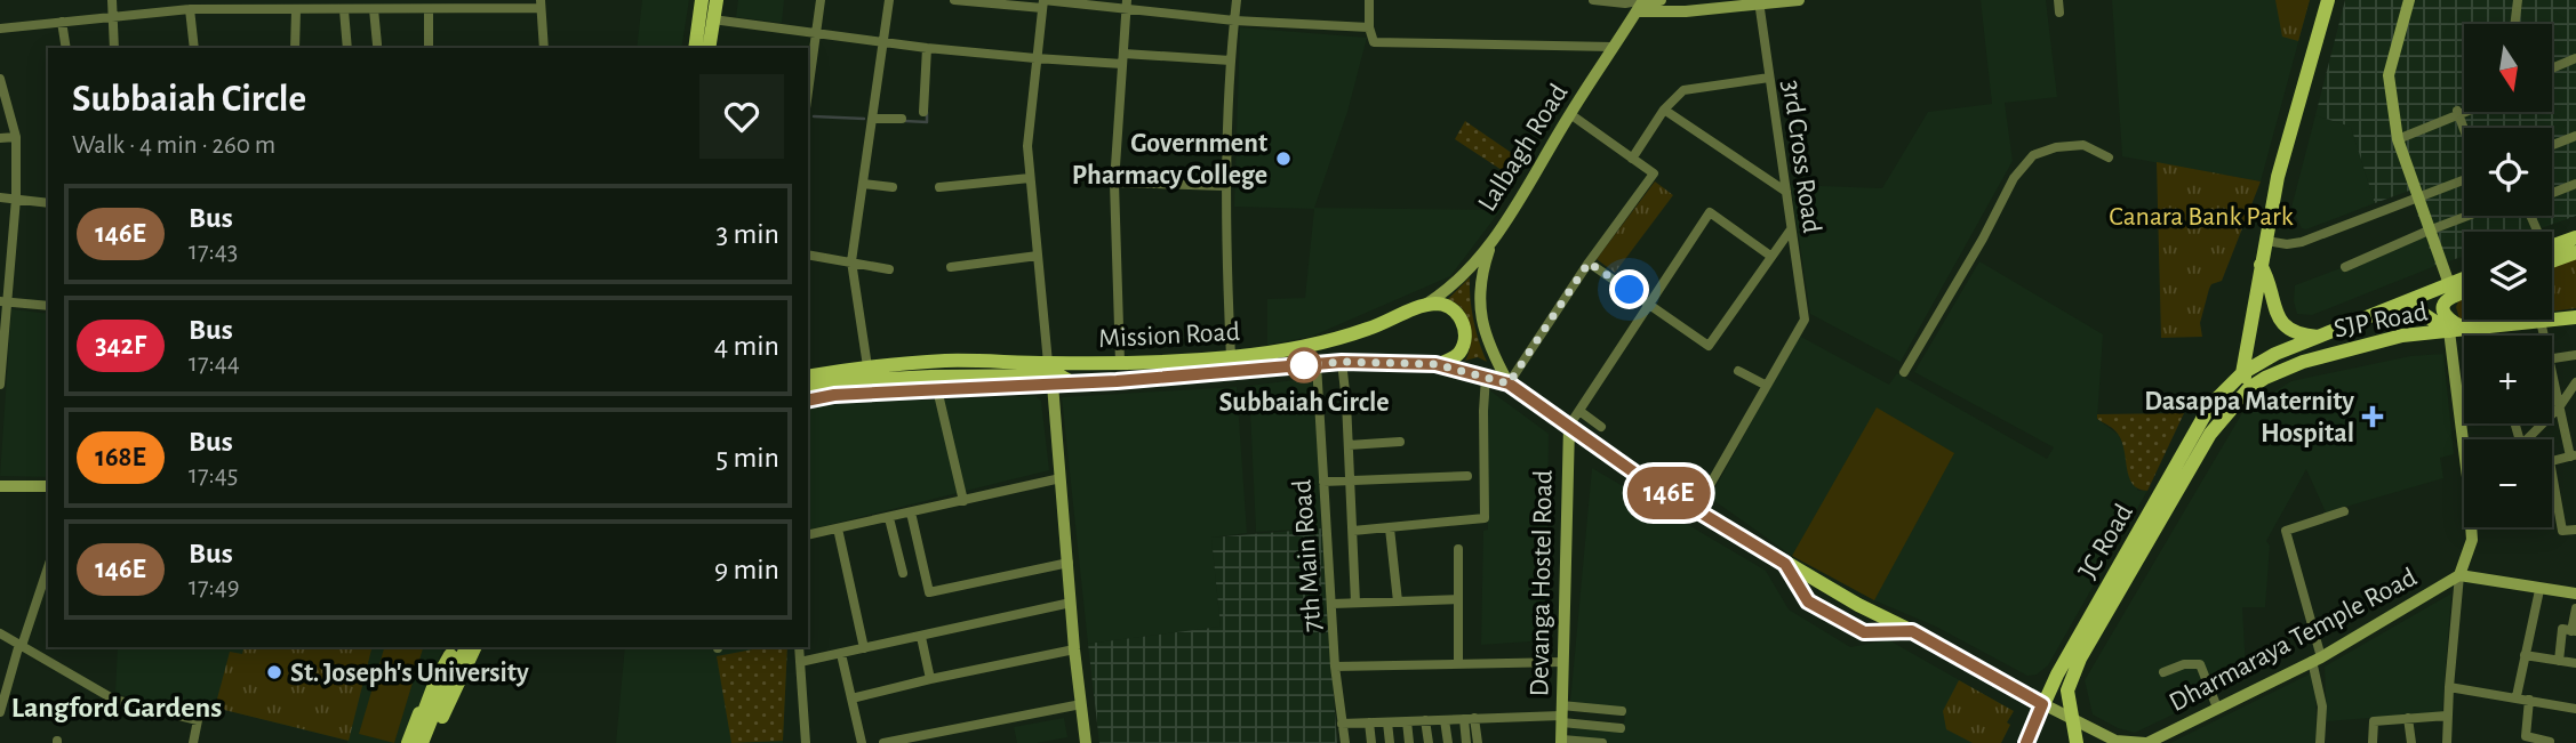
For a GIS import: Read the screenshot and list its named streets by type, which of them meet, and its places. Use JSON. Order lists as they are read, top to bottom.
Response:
{
  "streets": {
    "main road": [
      "Lalbagh Road",
      "SJP Road",
      "Mission Road",
      "JC Road",
      "Devanga Hostel Road",
      "Dharmaraya Temple Road"
    ],
    "street": ["3rd Cross Road", "7th Main Road"]
  },
  "crossings": [
    ["Lalbagh Road", "Mission Road"],
    ["SJP Road", "JC Road"],
    ["Mission Road", "JC Road"],
    ["Mission Road", "7th Main Road"],
    ["Mission Road", "Devanga Hostel Road"],
    ["Mission Road", "Dharmaraya Temple Road"],
    ["JC Road", "Dharmaraya Temple Road"]
  ],
  "districts": ["Langford Gardens"],
  "parks": ["Canara Bank Park"],
  "places": {
    "other": ["Government Pharmacy College", "Subbaiah Circle", "St. Joseph's University"],
    "health": ["Dasappa Maternity Hospital"]
  },
  "lines": ["bus line 146E"],
  "north": "bottom",
  "page": {
    "on_map": "146E",
    "map_buttons": ["+", "−"],
    "heading": ["Subbaiah Circle", "Walk · 4 min · 260 m"],
    "list": [
      {
        "mark": "146E",
        "name": "Bus",
        "note": "17:43",
        "value": "3 min"
      },
      {
        "mark": "342F",
        "name": "Bus",
        "note": "17:44",
        "value": "4 min"
      },
      {
        "mark": "168E",
        "name": "Bus",
        "note": "17:45",
        "value": "5 min"
      },
      {
        "mark": "146E",
        "name": "Bus",
        "note": "17:49",
        "value": "9 min"
      }
    ]
  }
}
